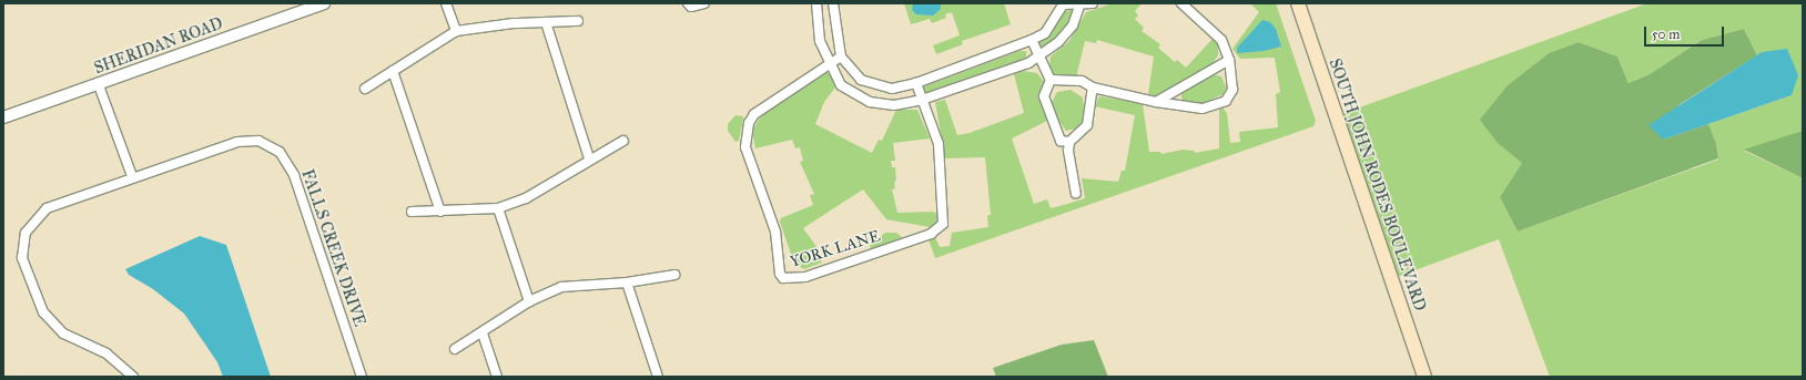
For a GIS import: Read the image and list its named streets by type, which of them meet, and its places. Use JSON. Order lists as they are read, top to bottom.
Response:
{
  "streets": {
    "main road": ["SOUTH JOHN RODES BOULEVARD"],
    "street": ["SHERIDAN ROAD", "FALLS CREEK DRIVE", "YORK LANE"]
  },
  "scale_bar": "50 m"
}
